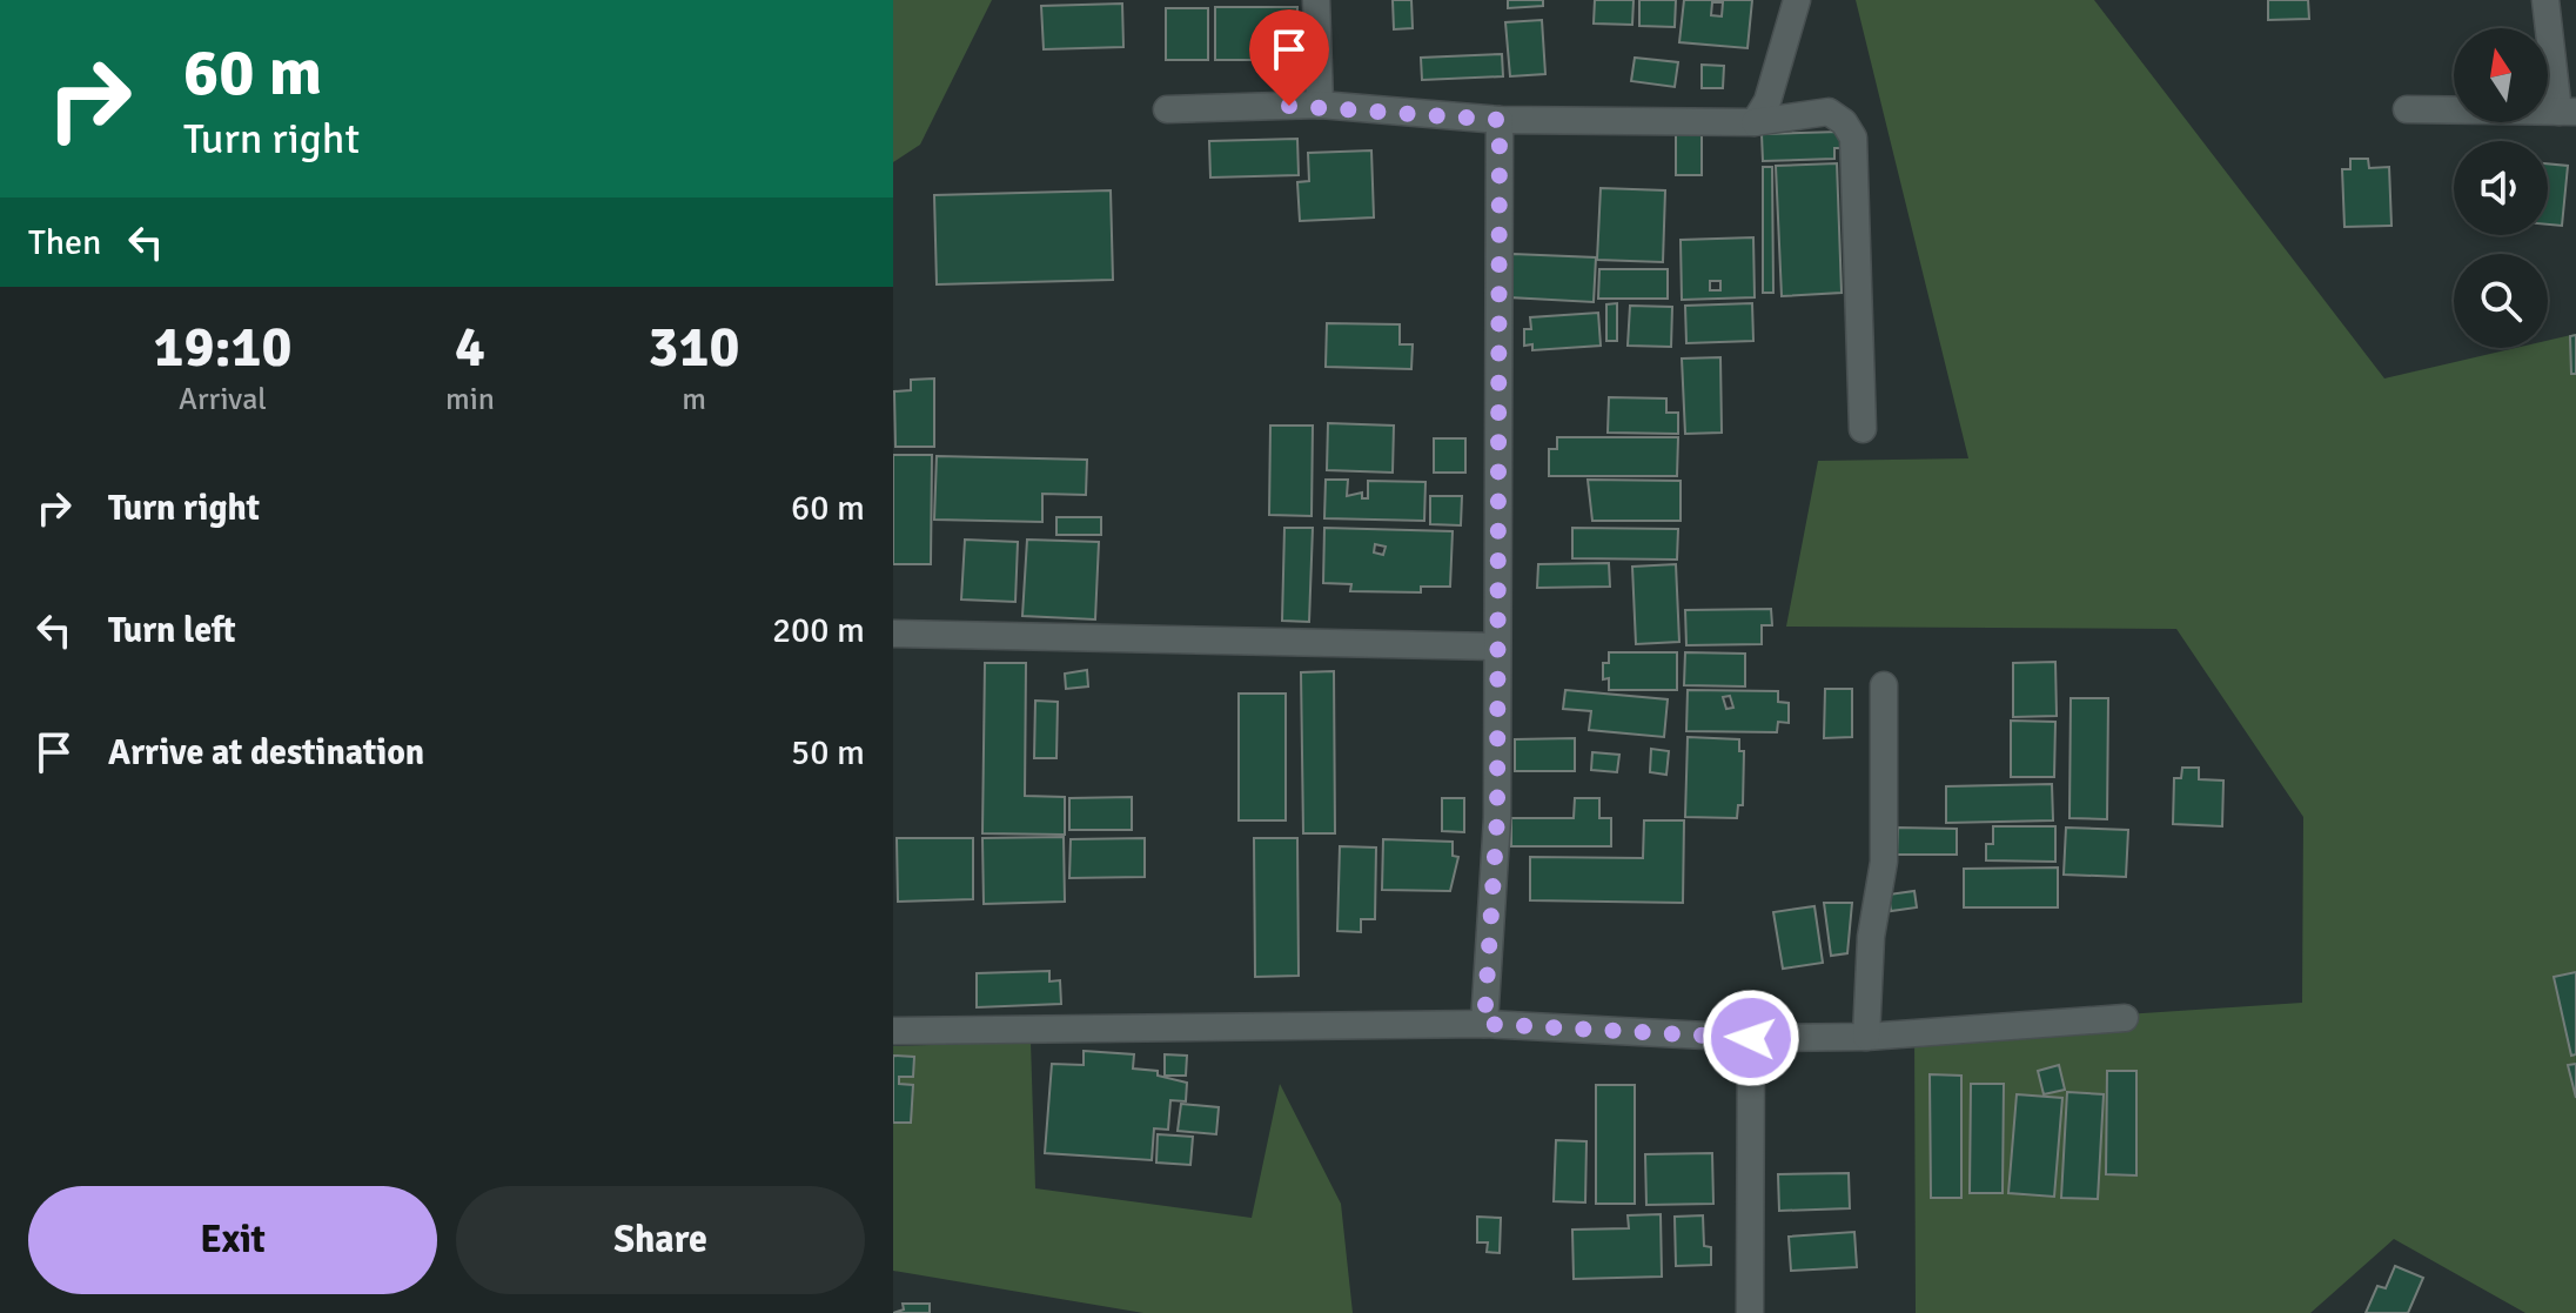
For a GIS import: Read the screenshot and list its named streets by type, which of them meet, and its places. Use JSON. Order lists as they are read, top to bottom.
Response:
{
  "north": "top",
  "page": {
    "turn": ["60 m", "Turn right"],
    "then": "Then",
    "eta": [
      "19:10",
      "Arrival",
      "4",
      "min",
      "310",
      "m"
    ],
    "list": [
      {
        "name": "Turn right",
        "value": "60 m"
      },
      {
        "name": "Turn left",
        "value": "200 m"
      },
      {
        "name": "Arrive at destination",
        "value": "50 m"
      }
    ],
    "buttons": ["Exit", "Share"]
  }
}
